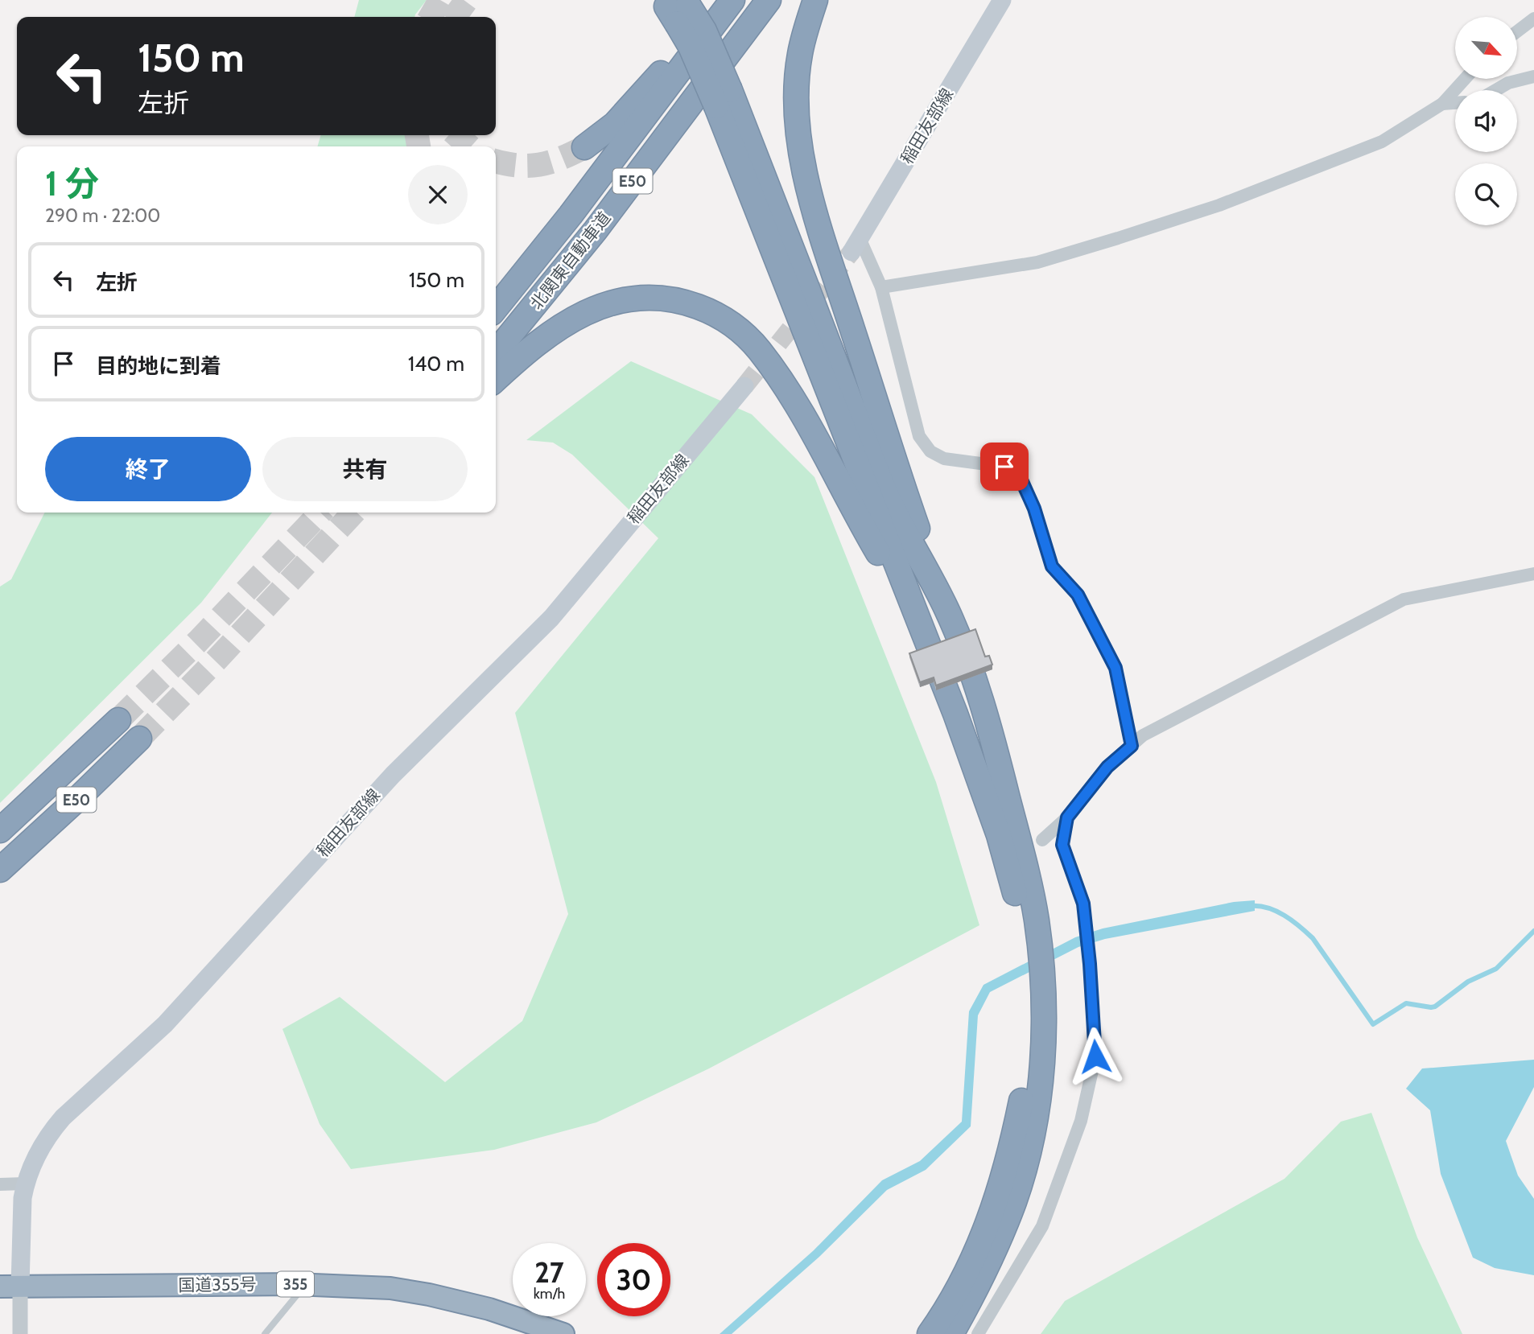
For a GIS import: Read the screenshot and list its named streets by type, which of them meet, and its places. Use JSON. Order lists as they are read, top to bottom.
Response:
{
  "streets": {
    "highway": [
      "E50",
      "北関東自動車道",
      "355",
      "国道355号"
    ],
    "main road": ["稲田友部線"]
  },
  "crossings": [
    ["稲田友部線", "国道355号"]
  ],
  "north": "bottom right",
  "page": {
    "turn": ["150 m", "左折"],
    "heading": ["1 分", "290 m · 22:00"],
    "list": [
      {
        "name": "左折",
        "value": "150 m"
      },
      {
        "name": "目的地に到着",
        "value": "140 m"
      }
    ],
    "buttons": ["終了", "共有"],
    "speed": "27 km/h",
    "limit": "30"
  }
}
